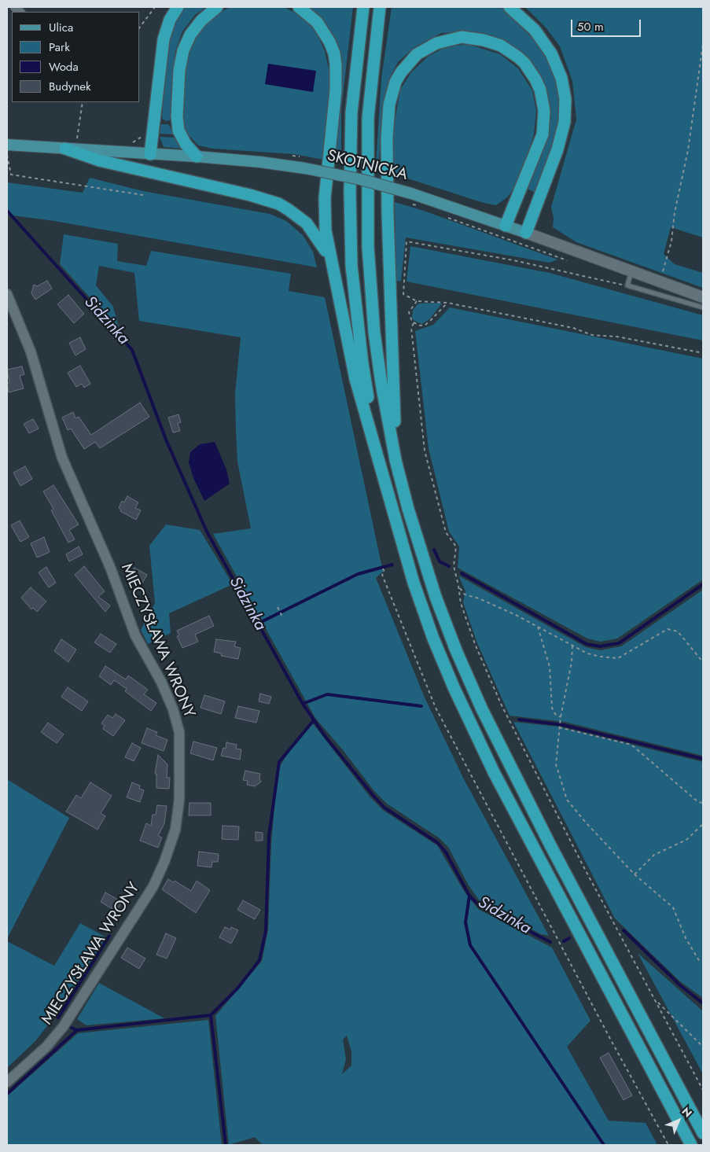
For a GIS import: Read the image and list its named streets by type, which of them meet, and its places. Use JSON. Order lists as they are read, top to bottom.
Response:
{
  "streets": {
    "main road": ["SKOTNICKA"],
    "street": ["MIECZYSŁAWA WRONY"]
  },
  "water": ["Sidzinka"],
  "legend": [
    "Ulica",
    "Park",
    "Woda",
    "Budynek"
  ],
  "scale_bar": "50 m",
  "north": "top right"
}
